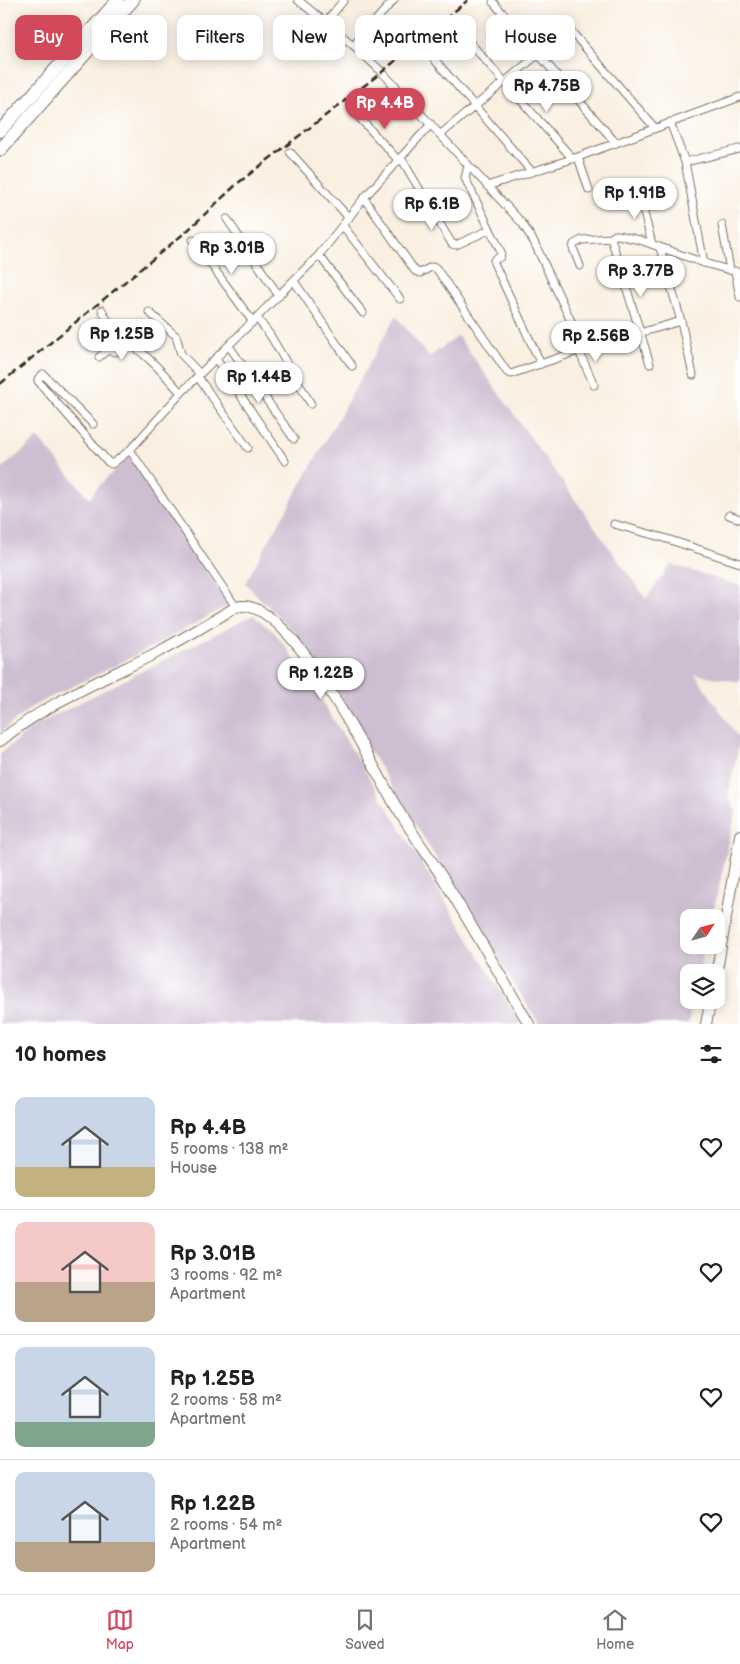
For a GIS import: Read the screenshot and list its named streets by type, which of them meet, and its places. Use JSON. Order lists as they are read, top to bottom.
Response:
{
  "north": "top right",
  "page": {
    "chip": [
      "Buy",
      "Rent",
      "Filters",
      "New",
      "Apartment",
      "House"
    ],
    "price": [
      "Rp 4.75B",
      "Rp 4.4B",
      "Rp 1.91B",
      "Rp 6.1B",
      "Rp 3.01B",
      "Rp 3.77B",
      "Rp 1.25B",
      "Rp 2.56B",
      "Rp 1.44B",
      "Rp 1.22B"
    ],
    "heading": "10 homes",
    "list": [
      {
        "name": "Rp 4.4B",
        "note": "5 rooms · 138 m² · House"
      },
      {
        "name": "Rp 3.01B",
        "note": "3 rooms · 92 m² · Apartment"
      },
      {
        "name": "Rp 1.25B",
        "note": "2 rooms · 58 m² · Apartment"
      },
      {
        "name": "Rp 1.22B",
        "note": "2 rooms · 54 m² · Apartment"
      }
    ],
    "tabs": ["Map", "Saved", "Home"]
  }
}
